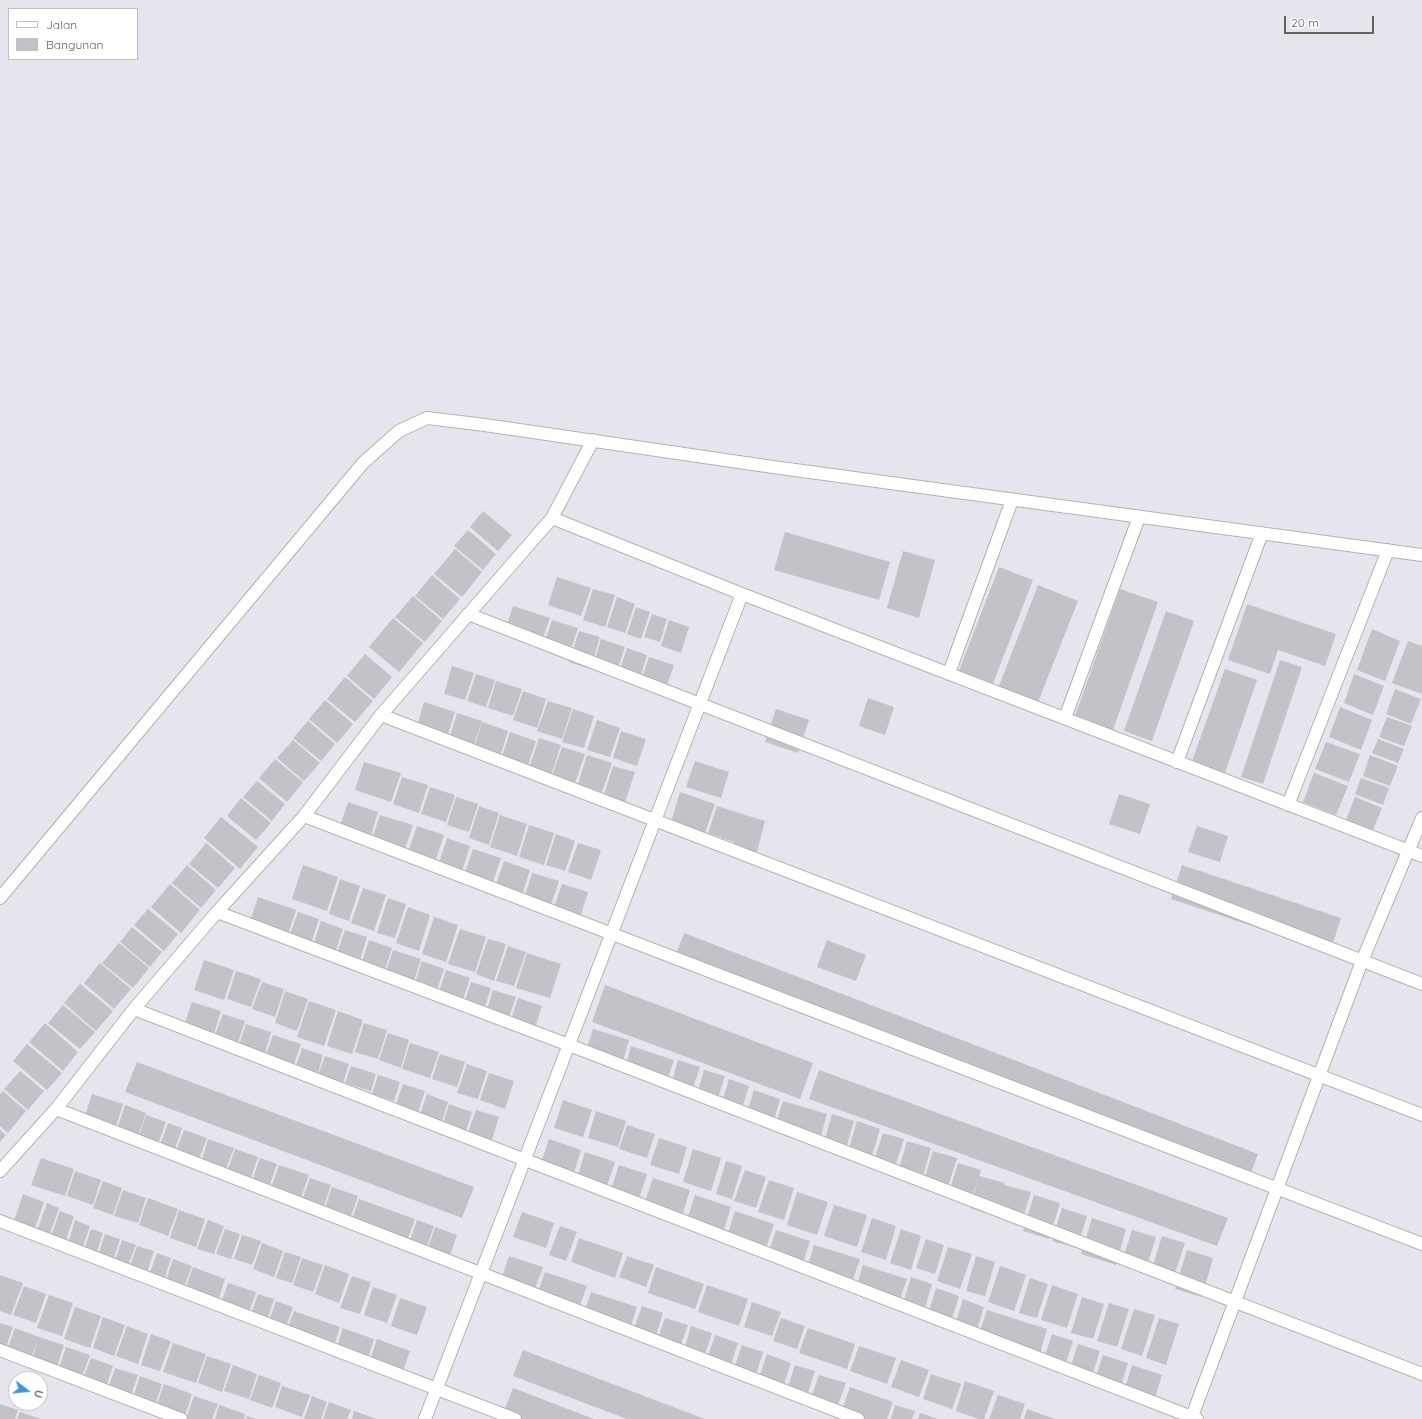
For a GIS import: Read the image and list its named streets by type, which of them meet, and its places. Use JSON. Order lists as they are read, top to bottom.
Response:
{
  "legend": ["Jalan", "Bangunan"],
  "scale_bar": "20 m",
  "north": "right"
}
